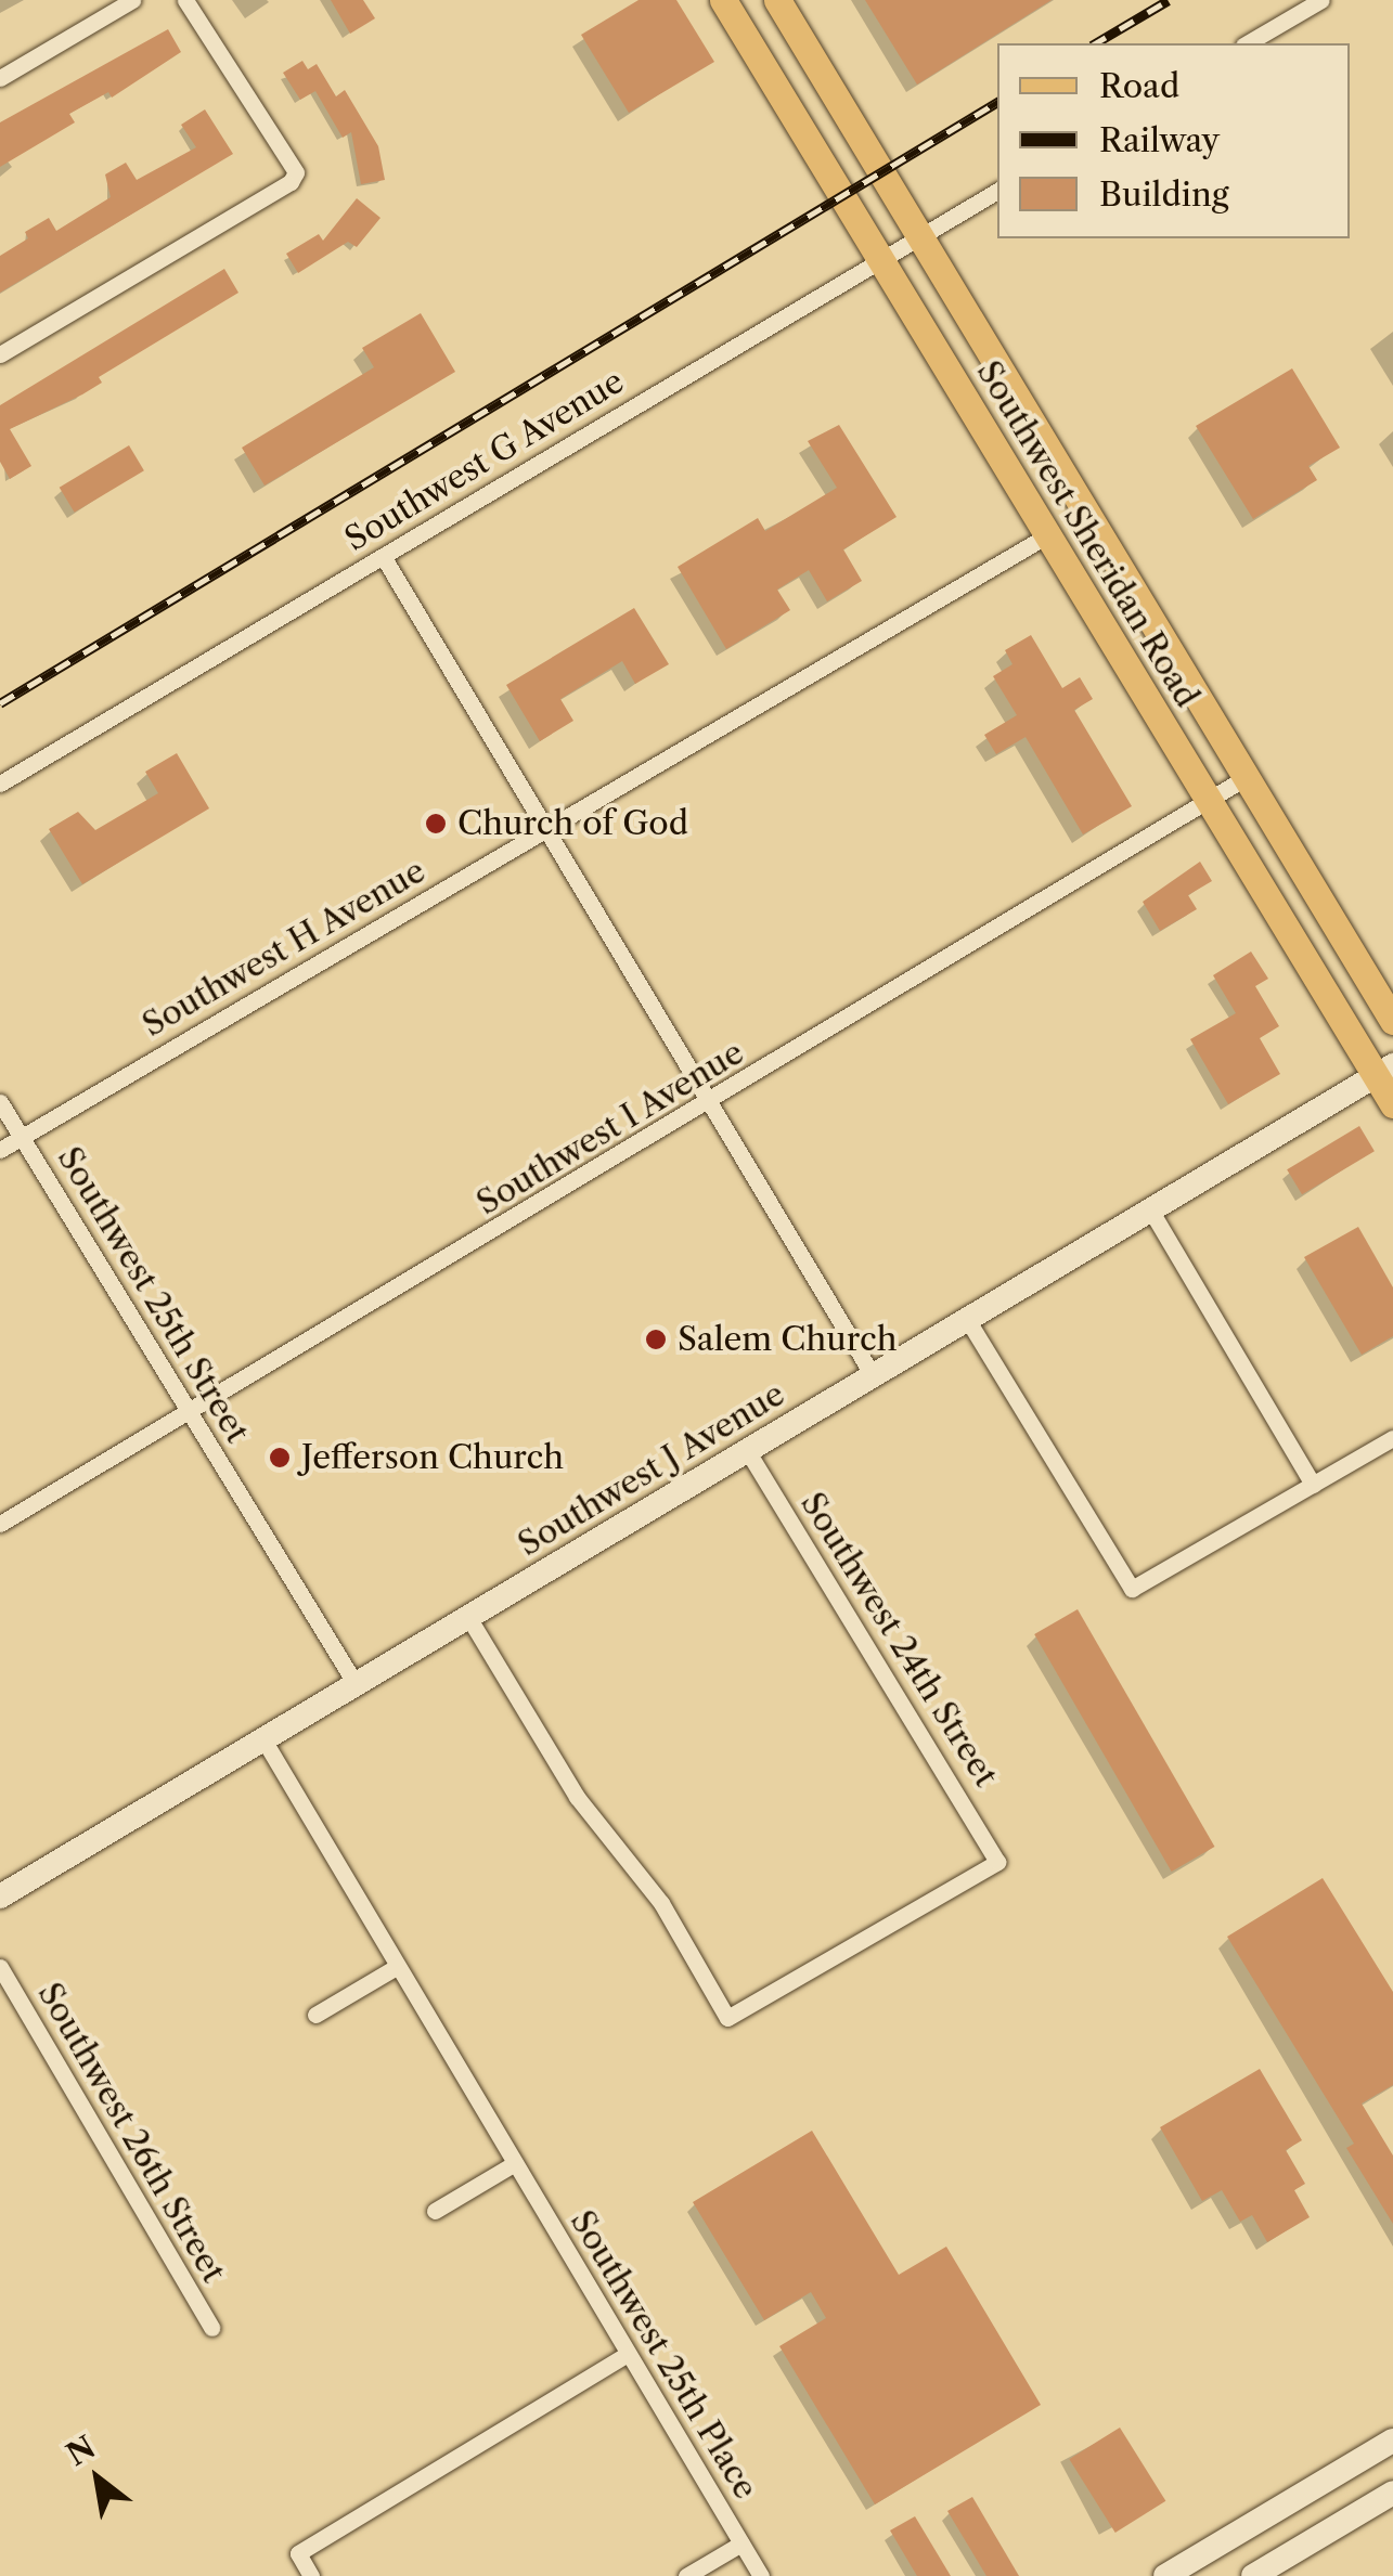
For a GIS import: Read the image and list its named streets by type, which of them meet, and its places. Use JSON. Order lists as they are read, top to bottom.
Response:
{
  "streets": {
    "main road": ["Southwest Sheridan Road"],
    "street": [
      "Southwest G Avenue",
      "Southwest H Avenue",
      "Southwest I Avenue",
      "Southwest 25th Street",
      "Southwest J Avenue",
      "Southwest 24th Street",
      "Southwest 26th Street",
      "Southwest 25th Place"
    ]
  },
  "crossings": [
    ["Southwest G Avenue", "Southwest Sheridan Road"],
    ["Southwest Sheridan Road", "Southwest H Avenue"],
    ["Southwest Sheridan Road", "Southwest I Avenue"],
    ["Southwest Sheridan Road", "Southwest J Avenue"],
    ["Southwest H Avenue", "Southwest 25th Street"],
    ["Southwest I Avenue", "Southwest 25th Street"],
    ["Southwest 25th Street", "Southwest J Avenue"],
    ["Southwest J Avenue", "Southwest 24th Street"],
    ["Southwest J Avenue", "Southwest 25th Place"]
  ],
  "places": ["Church of God", "Salem Church", "Jefferson Church"],
  "legend": ["Road", "Railway", "Building"],
  "north": "top left"
}
